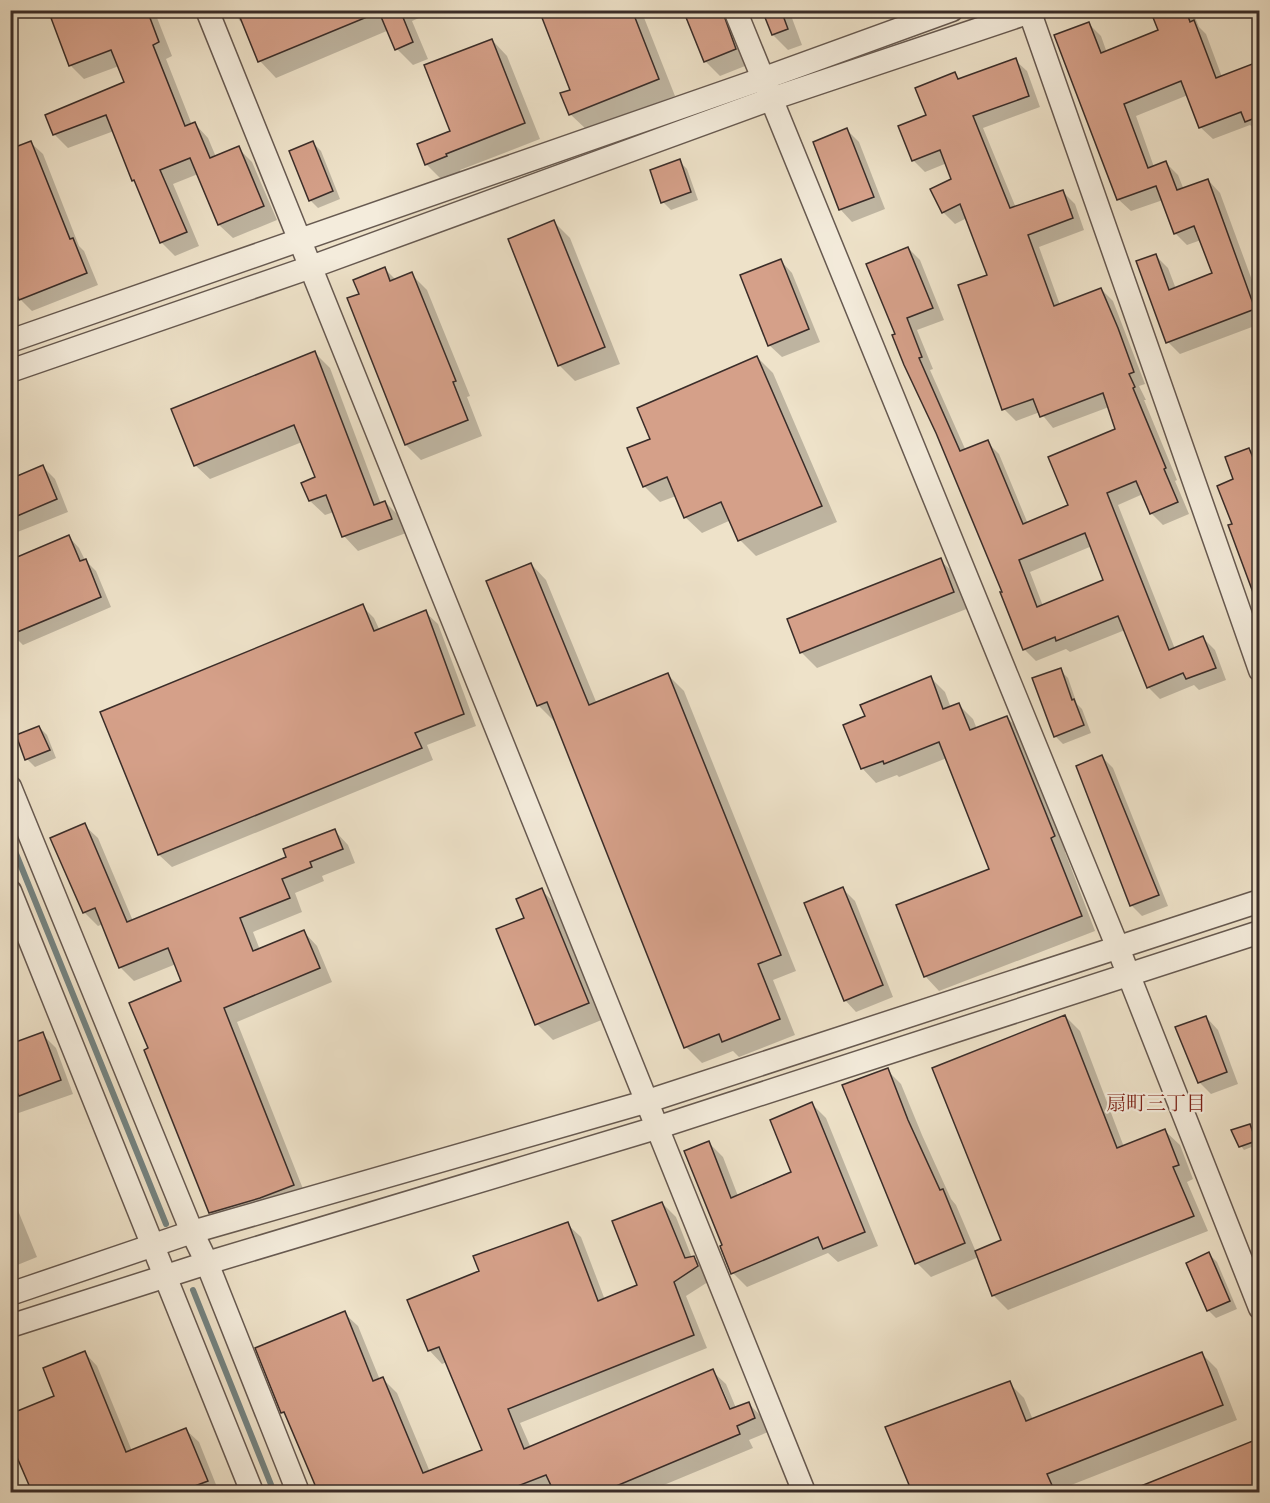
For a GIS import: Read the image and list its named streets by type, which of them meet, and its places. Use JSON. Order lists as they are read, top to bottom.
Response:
{
  "districts": ["扇町三丁目"]
}
